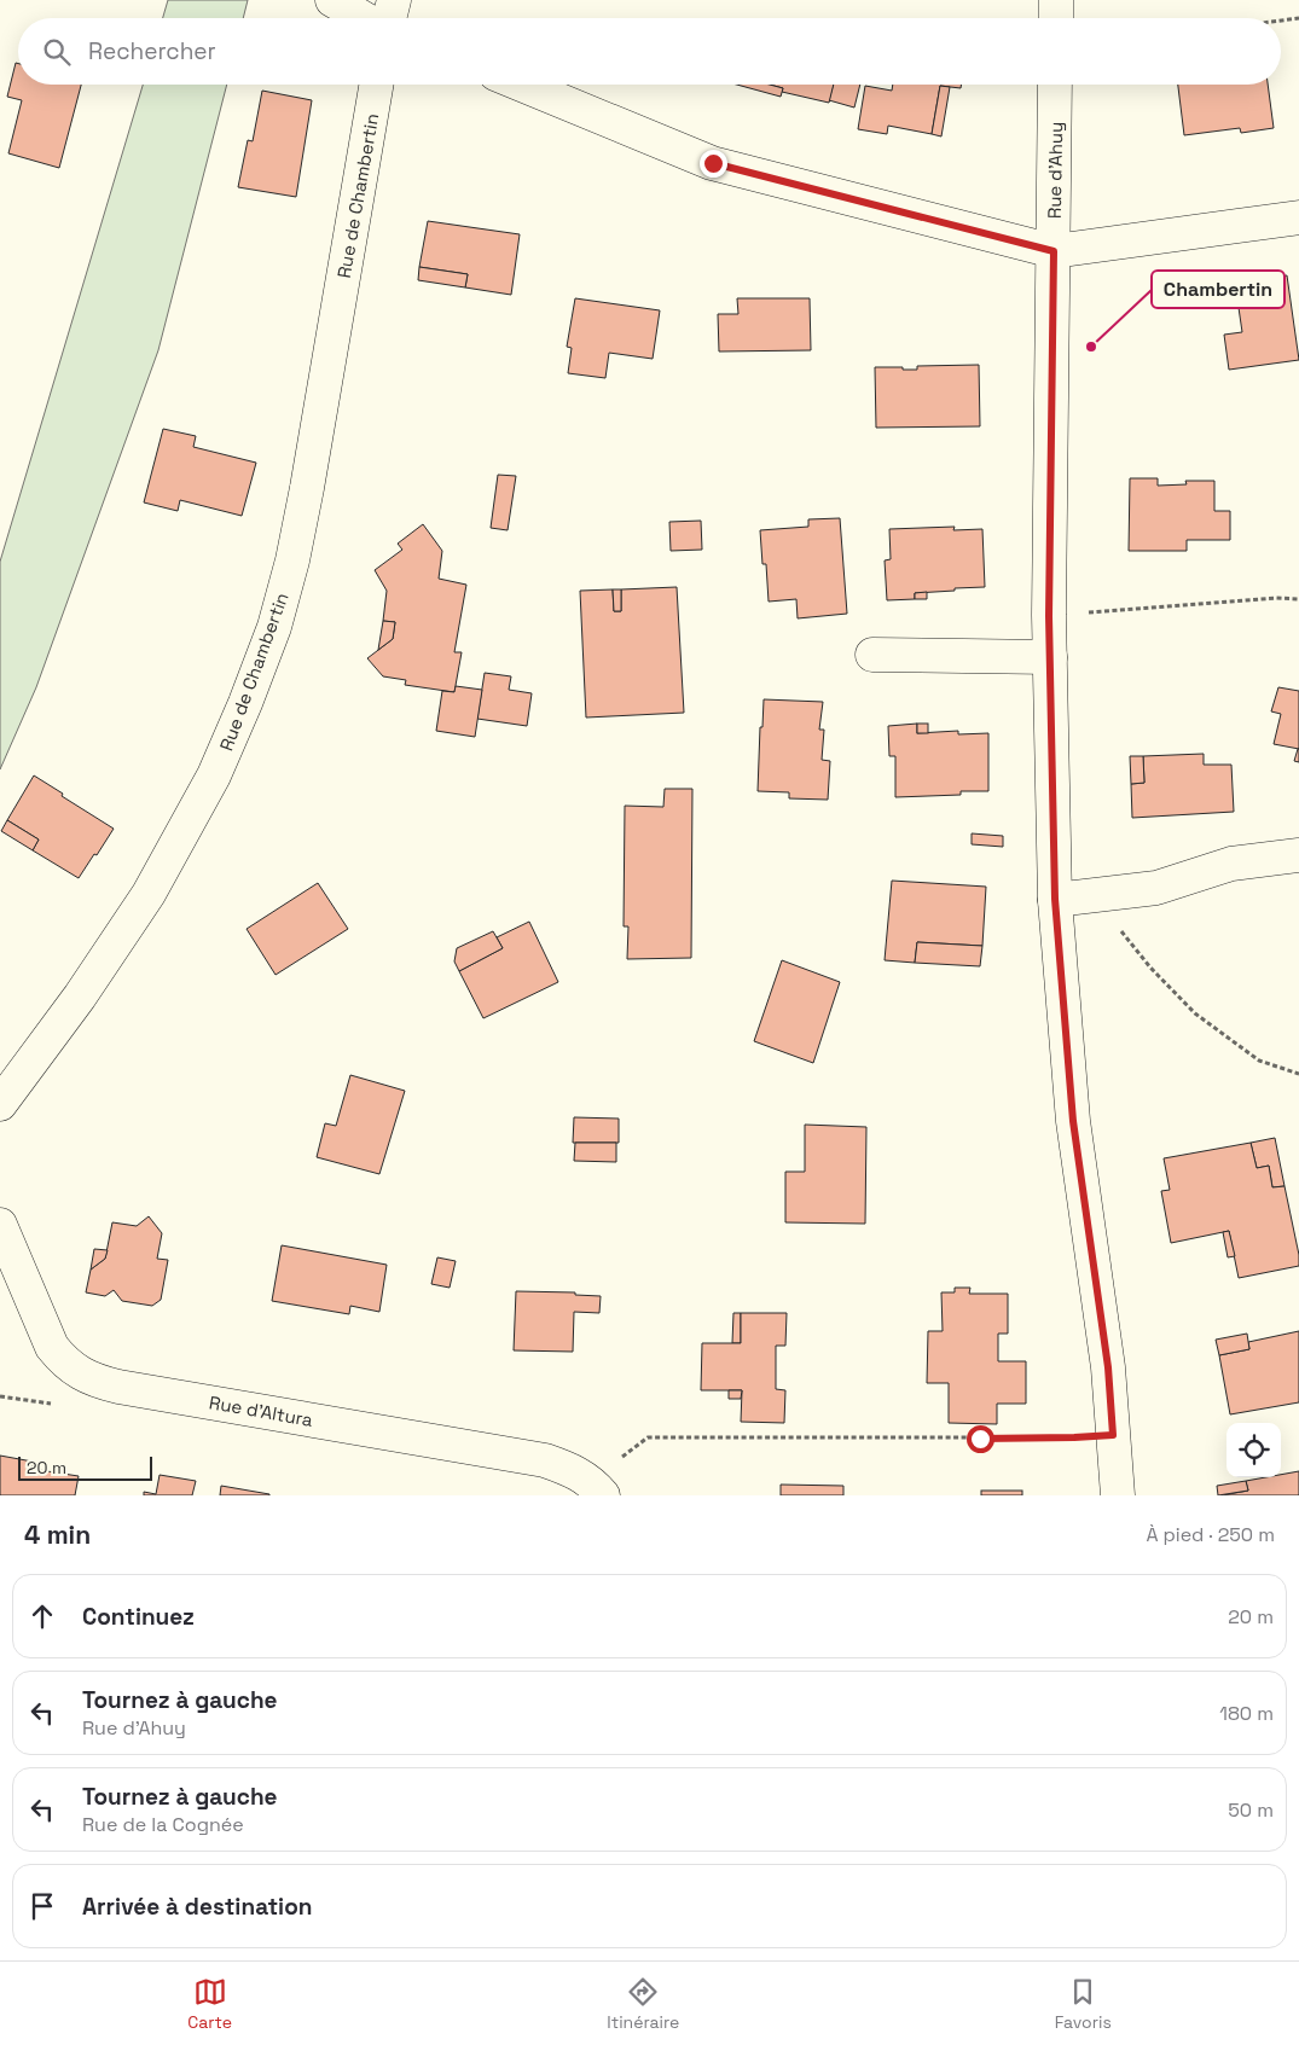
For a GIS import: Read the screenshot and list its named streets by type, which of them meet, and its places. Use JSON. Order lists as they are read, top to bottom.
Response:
{
  "streets": {
    "street": ["Rue d'Ahuy", "Rue de Chambertin", "Rue d'Altura"]
  },
  "places": ["Chambertin"],
  "scale_bar": "20 m",
  "page": {
    "search": "Rechercher",
    "scale": "20 m",
    "heading": ["4 min", "À pied · 250 m"],
    "list": [
      ["Continuez", "20 m"],
      ["Tournez à gauche", "Rue d'Ahuy", "180 m"],
      ["Tournez à gauche", "Rue de la Cognée", "50 m"],
      "Arrivée à destination"
    ],
    "nav": ["Carte", "Itinéraire", "Favoris"]
  }
}
